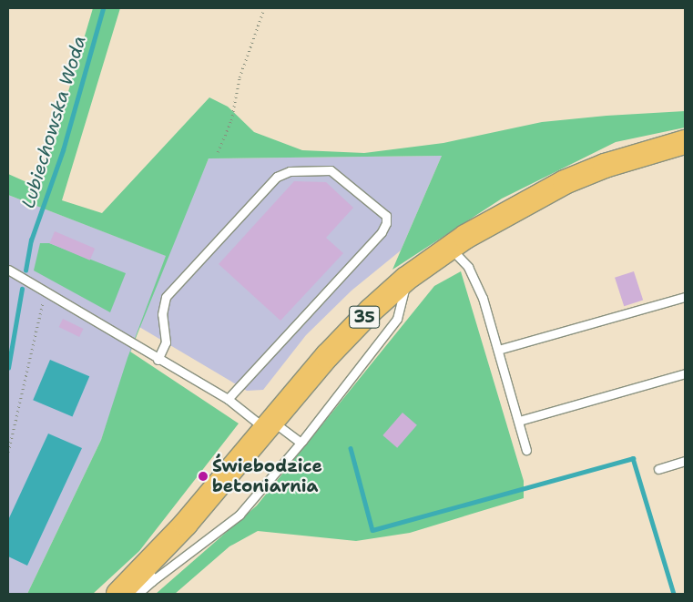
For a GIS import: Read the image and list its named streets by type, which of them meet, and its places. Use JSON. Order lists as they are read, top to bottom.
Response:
{
  "streets": {
    "main road": ["35"]
  },
  "water": ["Lubiechowska Woda"],
  "places": ["Świebodzice betoniarnia"]
}
